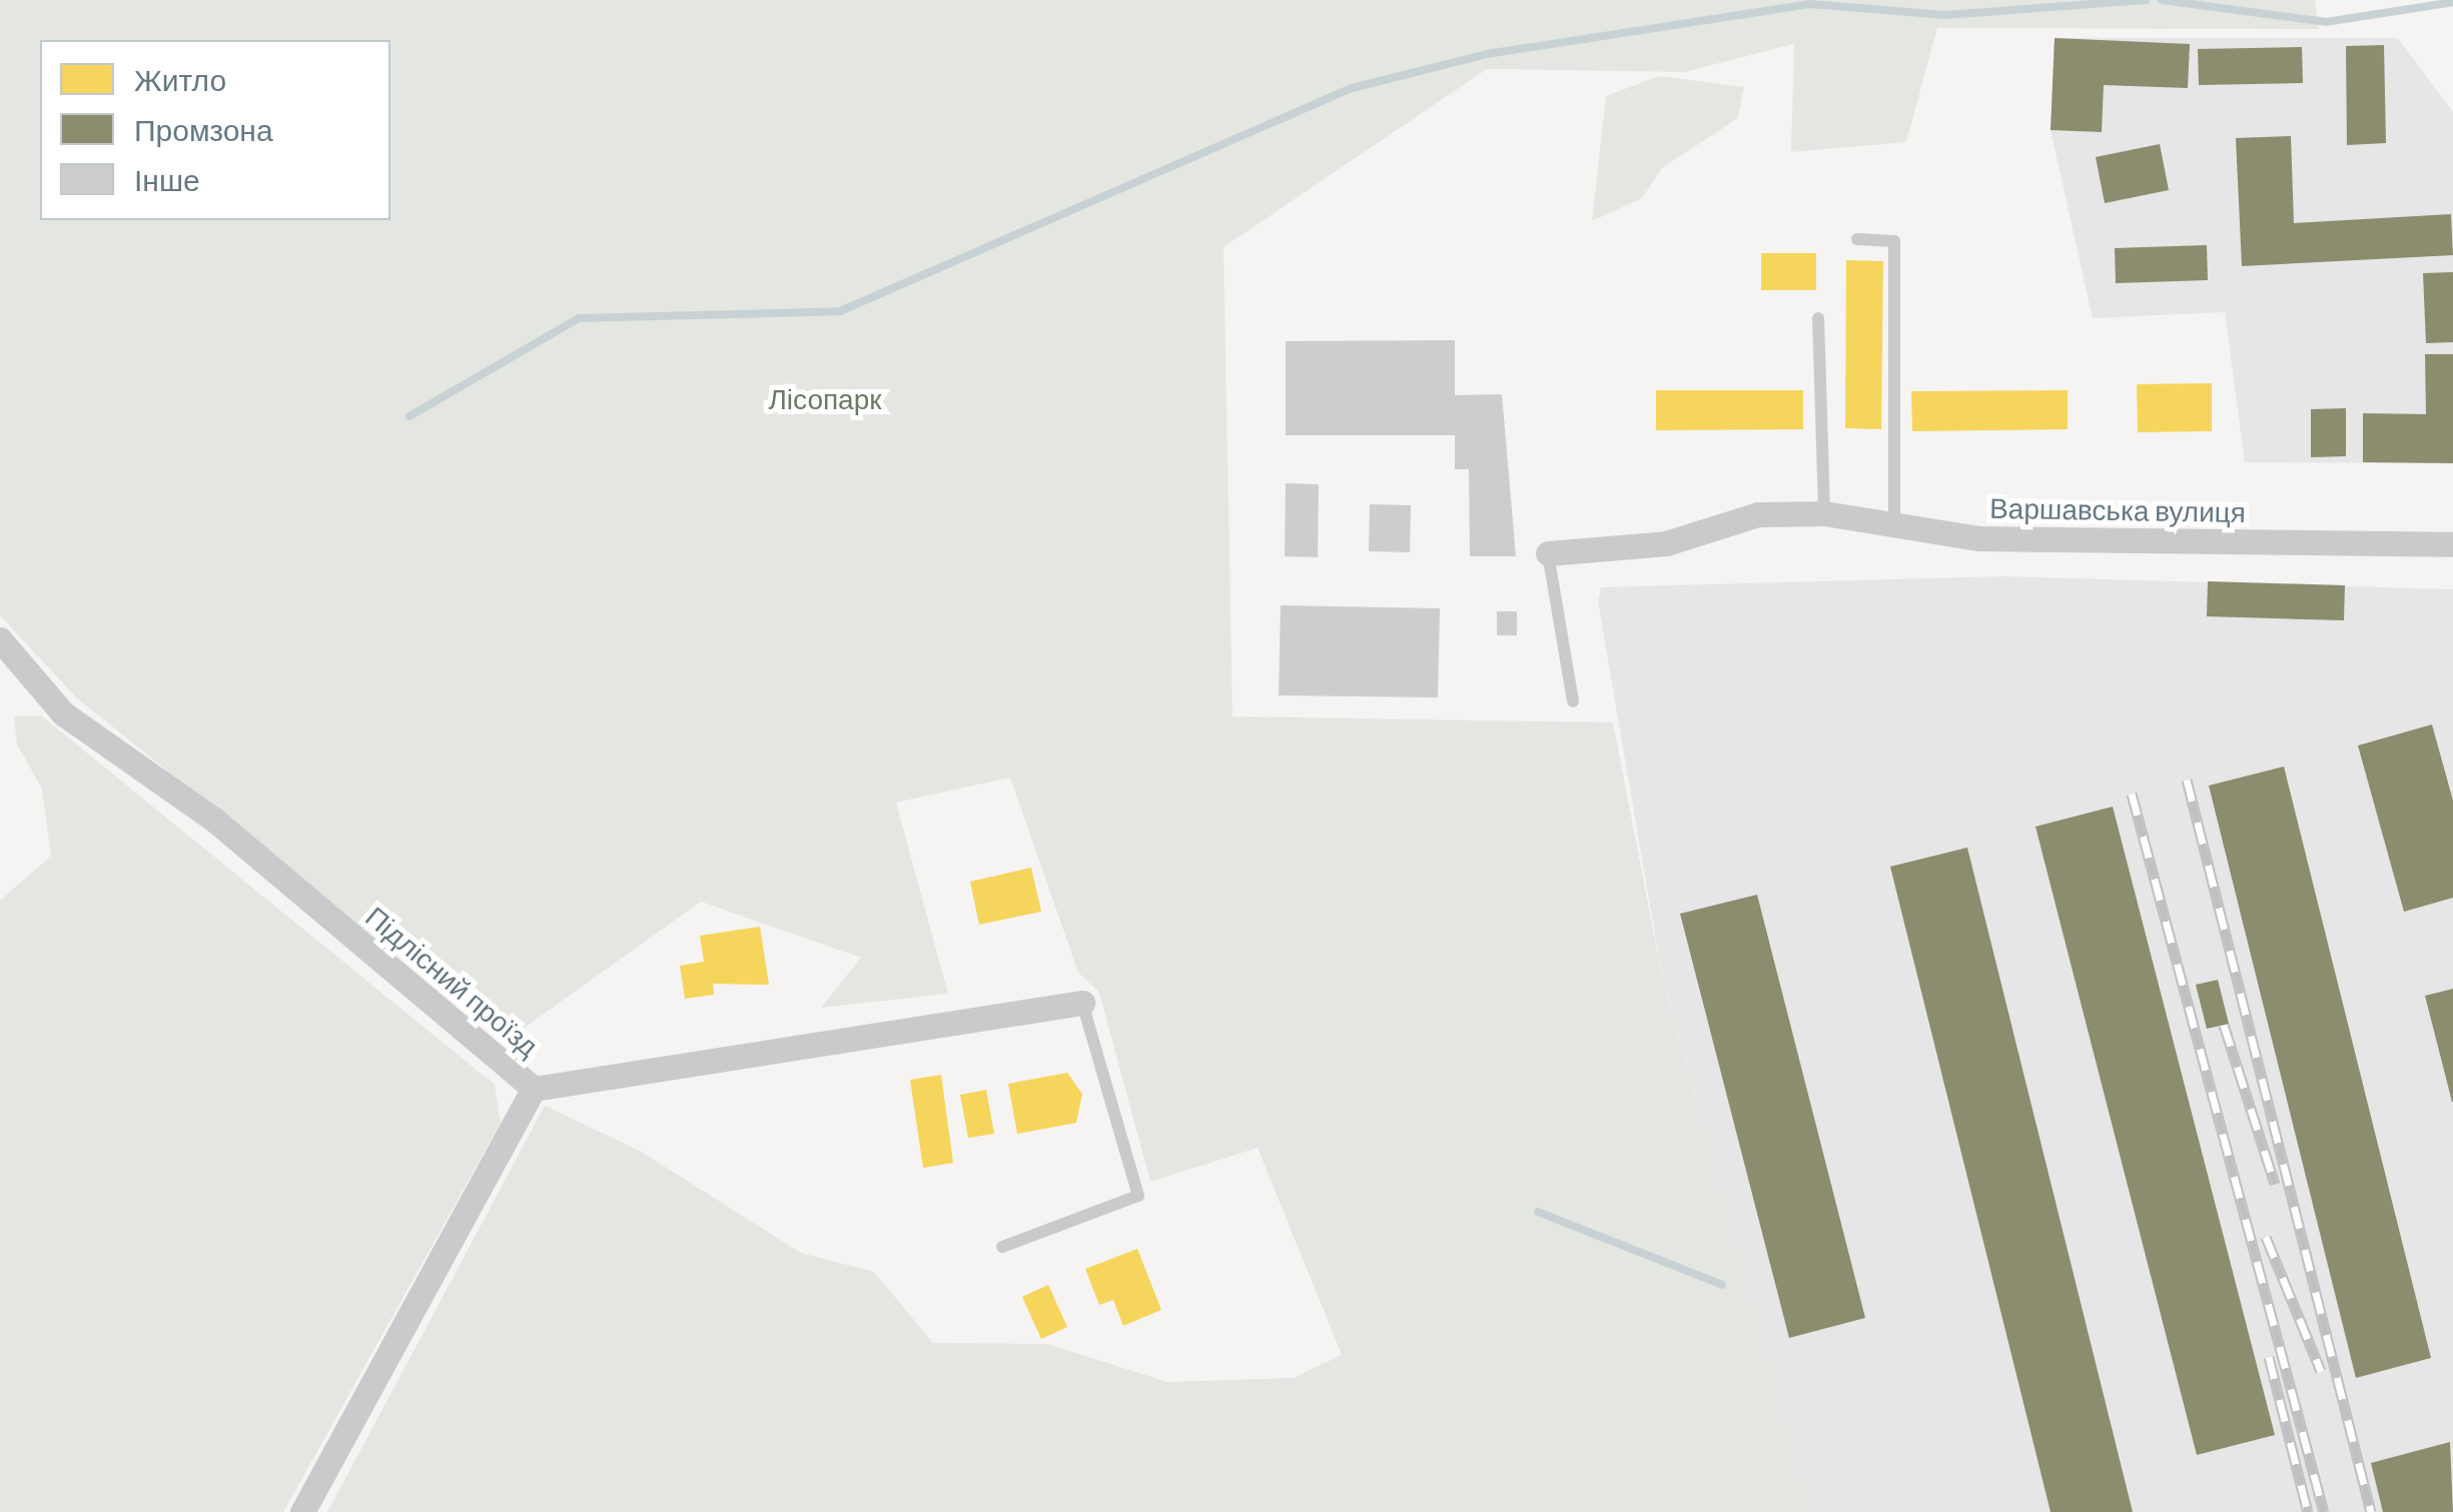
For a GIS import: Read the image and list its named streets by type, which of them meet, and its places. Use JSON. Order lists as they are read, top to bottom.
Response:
{
  "streets": {
    "street": ["Варшавська вулиця", "Підлісний проїзд"]
  },
  "parks": ["Лісопарк"],
  "legend": ["Житло", "Промзона", "Інше"]
}
